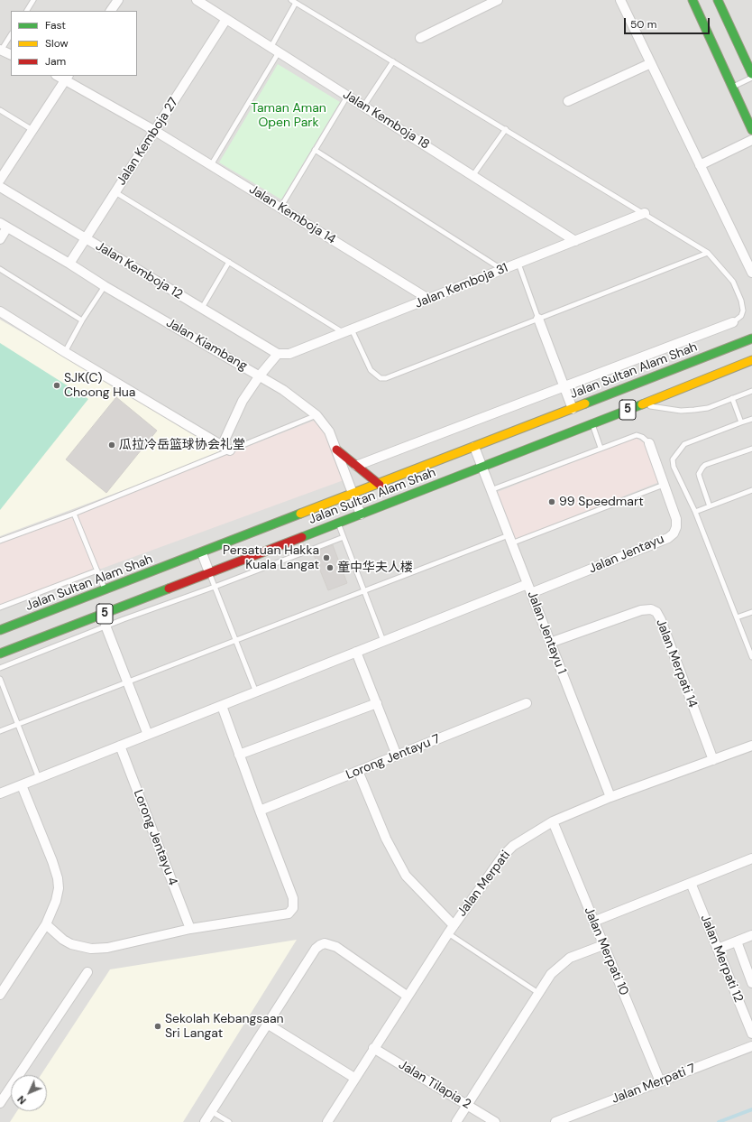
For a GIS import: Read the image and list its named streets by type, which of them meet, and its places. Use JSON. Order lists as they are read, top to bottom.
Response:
{
  "streets": {
    "main road": ["Jalan Sultan Alam Shah", "5"],
    "street": [
      "Jalan Kemboja 18",
      "Jalan Kemboja 27",
      "Jalan Kemboja 14",
      "Jalan Kemboja 12",
      "Jalan Kemboja 31",
      "Jalan Kiambang",
      "Jalan Jentayu",
      "Jalan Jentayu 1",
      "Jalan Merpati 14",
      "Lorong Jentayu 7",
      "Lorong Jentayu 4",
      "Jalan Merpati",
      "Jalan Merpati 10",
      "Jalan Merpati 12",
      "Jalan Merpati 7",
      "Jalan Tilapia 2"
    ]
  },
  "crossings": [
    ["Jalan Kemboja 18", "Jalan Kemboja 27"],
    ["Jalan Kemboja 18", "Jalan Kemboja 31"],
    ["Jalan Kemboja 27", "Jalan Kemboja 14"],
    ["Jalan Kemboja 27", "Jalan Kemboja 12"],
    ["Jalan Kemboja 27", "Jalan Kiambang"],
    ["Jalan Kemboja 14", "Jalan Kemboja 31"],
    ["Jalan Kemboja 12", "Jalan Kemboja 31"],
    ["Jalan Kiambang", "Jalan Sultan Alam Shah"],
    ["Jalan Sultan Alam Shah", "Jalan Jentayu 1"],
    ["Jalan Jentayu", "Jalan Jentayu 1"],
    ["Jalan Jentayu 1", "Jalan Merpati 14"],
    ["Jalan Jentayu 1", "Jalan Merpati"],
    ["Jalan Merpati 14", "Jalan Merpati"],
    ["Jalan Merpati", "Jalan Merpati 10"],
    ["Jalan Merpati", "Jalan Tilapia 2"],
    ["Jalan Merpati 10", "Jalan Merpati 7"]
  ],
  "parks": ["Taman Aman Open Park"],
  "places": [
    "SJK(C) Choong Hua",
    "瓜拉冷岳篮球协会礼堂",
    "99 Speedmart",
    "Persatuan Hakka Kuala Langat",
    "童中华夫人楼",
    "Sekolah Kebangsaan Sri Langat"
  ],
  "legend": ["Fast", "Slow", "Jam"],
  "scale_bar": "50 m",
  "north": "bottom left"
}
